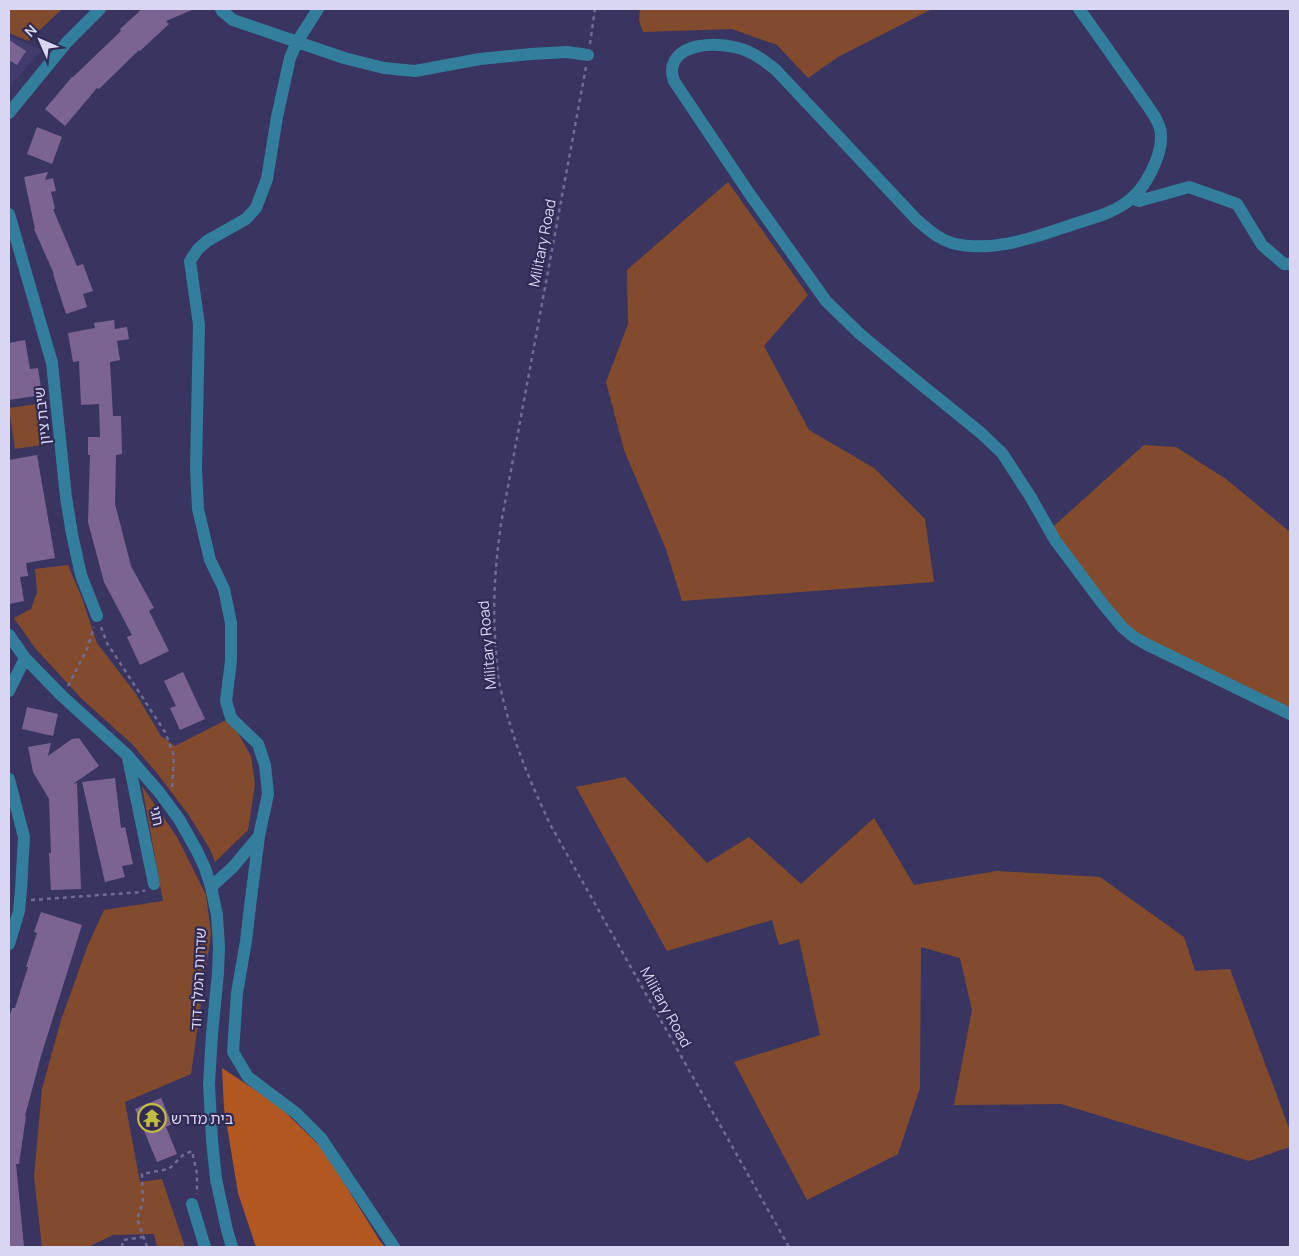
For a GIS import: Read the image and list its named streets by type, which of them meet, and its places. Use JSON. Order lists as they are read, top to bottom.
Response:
{
  "streets": {
    "street": ["שיבת ציון", "חגי", "שדרות המלך דוד"],
    "path": ["Military Road"]
  },
  "crossings": [
    ["חגי", "שדרות המלך דוד"]
  ],
  "places": {
    "temple": ["בית מדרש"]
  },
  "north": "top left"
}
